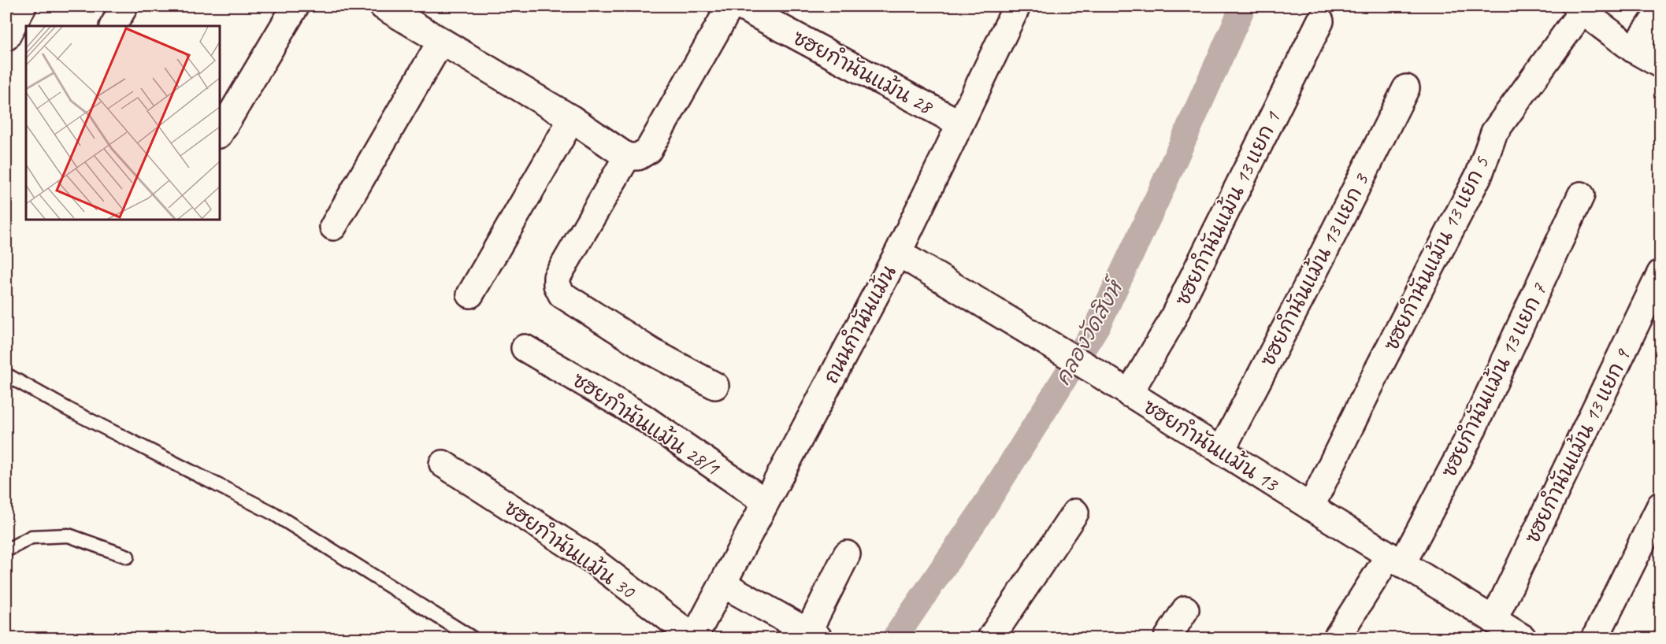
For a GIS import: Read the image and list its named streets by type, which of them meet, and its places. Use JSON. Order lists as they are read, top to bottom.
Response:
{
  "streets": {
    "street": [
      "ซฮยกำนันแม้น 28",
      "ซฮยกำนันแม้น 13 แยก 1",
      "ซฮยกำนันแม้น 13 แยก 5",
      "ซฮยกำนันแม้น 13 แยก 3",
      "ถนนกำนันแม้น",
      "ซฮยกำนันแม้น 13 แยก 7",
      "ซฮยกำนันแม้น 28/1",
      "ซฮยกำนันแม้น 13",
      "ซฮยกำนันแม้น 13 แยก 9",
      "ซฮยกำนันแม้น 30"
    ]
  },
  "crossings": [
    ["ซฮยกำนันแม้น 28", "ถนนกำนันแม้น"],
    ["ซฮยกำนันแม้น 13 แยก 1", "ซฮยกำนันแม้น 13"],
    ["ซฮยกำนันแม้น 13 แยก 5", "ซฮยกำนันแม้น 13"],
    ["ซฮยกำนันแม้น 13 แยก 3", "ซฮยกำนันแม้น 13"],
    ["ถนนกำนันแม้น", "ซฮยกำนันแม้น 28/1"],
    ["ถนนกำนันแม้น", "ซฮยกำนันแม้น 13"],
    ["ถนนกำนันแม้น", "ซฮยกำนันแม้น 30"],
    ["ซฮยกำนันแม้น 13 แยก 7", "ซฮยกำนันแม้น 13"],
    ["ซฮยกำนันแม้น 13", "ซฮยกำนันแม้น 13 แยก 9"]
  ],
  "water": ["คลองวัดสิงห์"]
}
